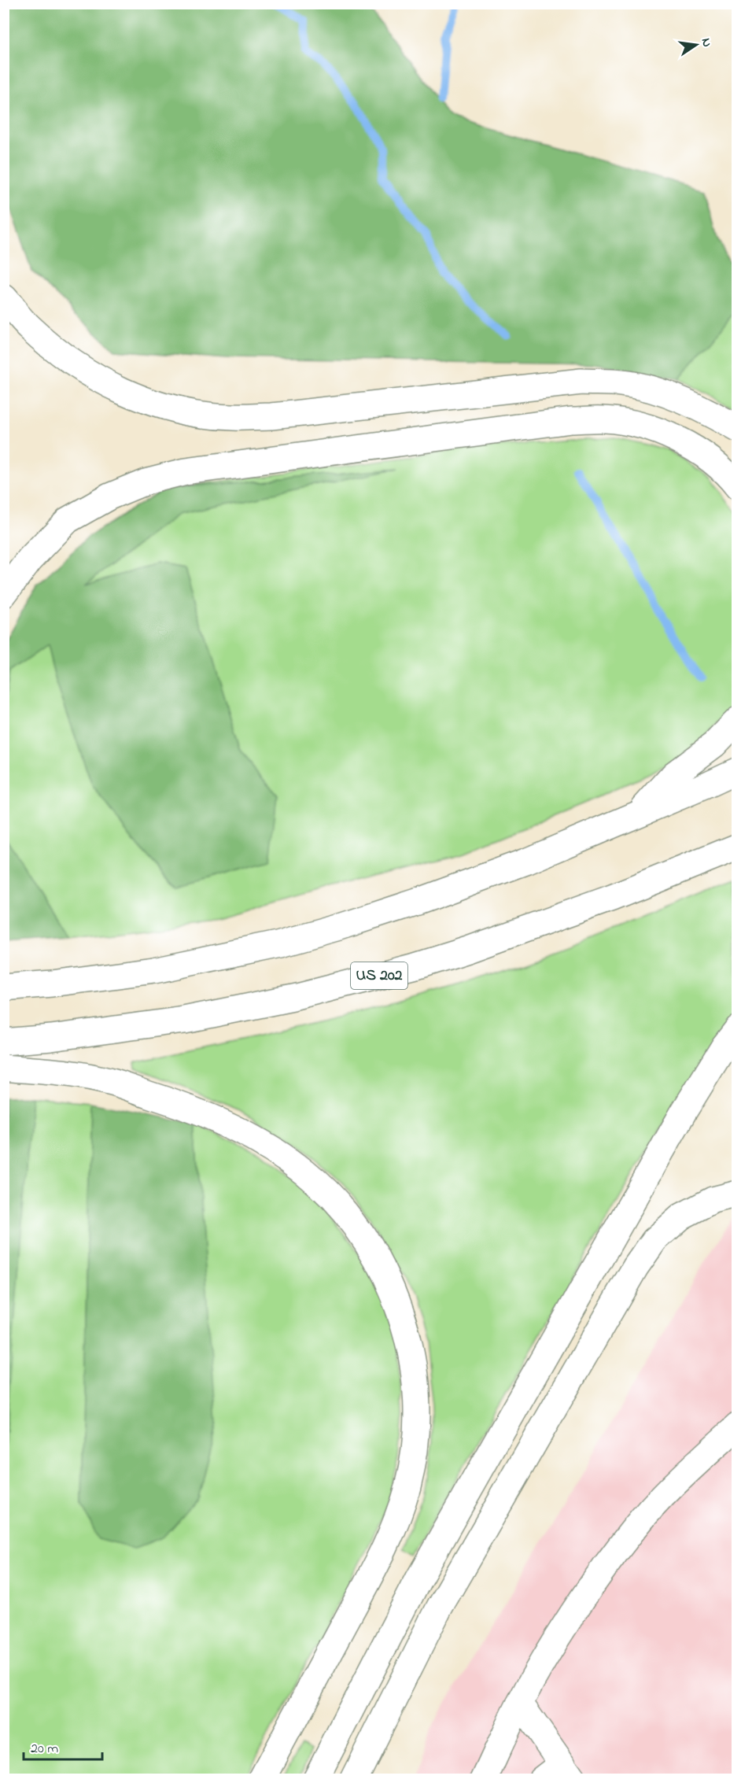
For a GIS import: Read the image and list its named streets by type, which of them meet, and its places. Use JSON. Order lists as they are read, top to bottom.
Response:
{
  "streets": {
    "main road": ["US 202"]
  },
  "scale_bar": "20 m",
  "north": "right"
}
